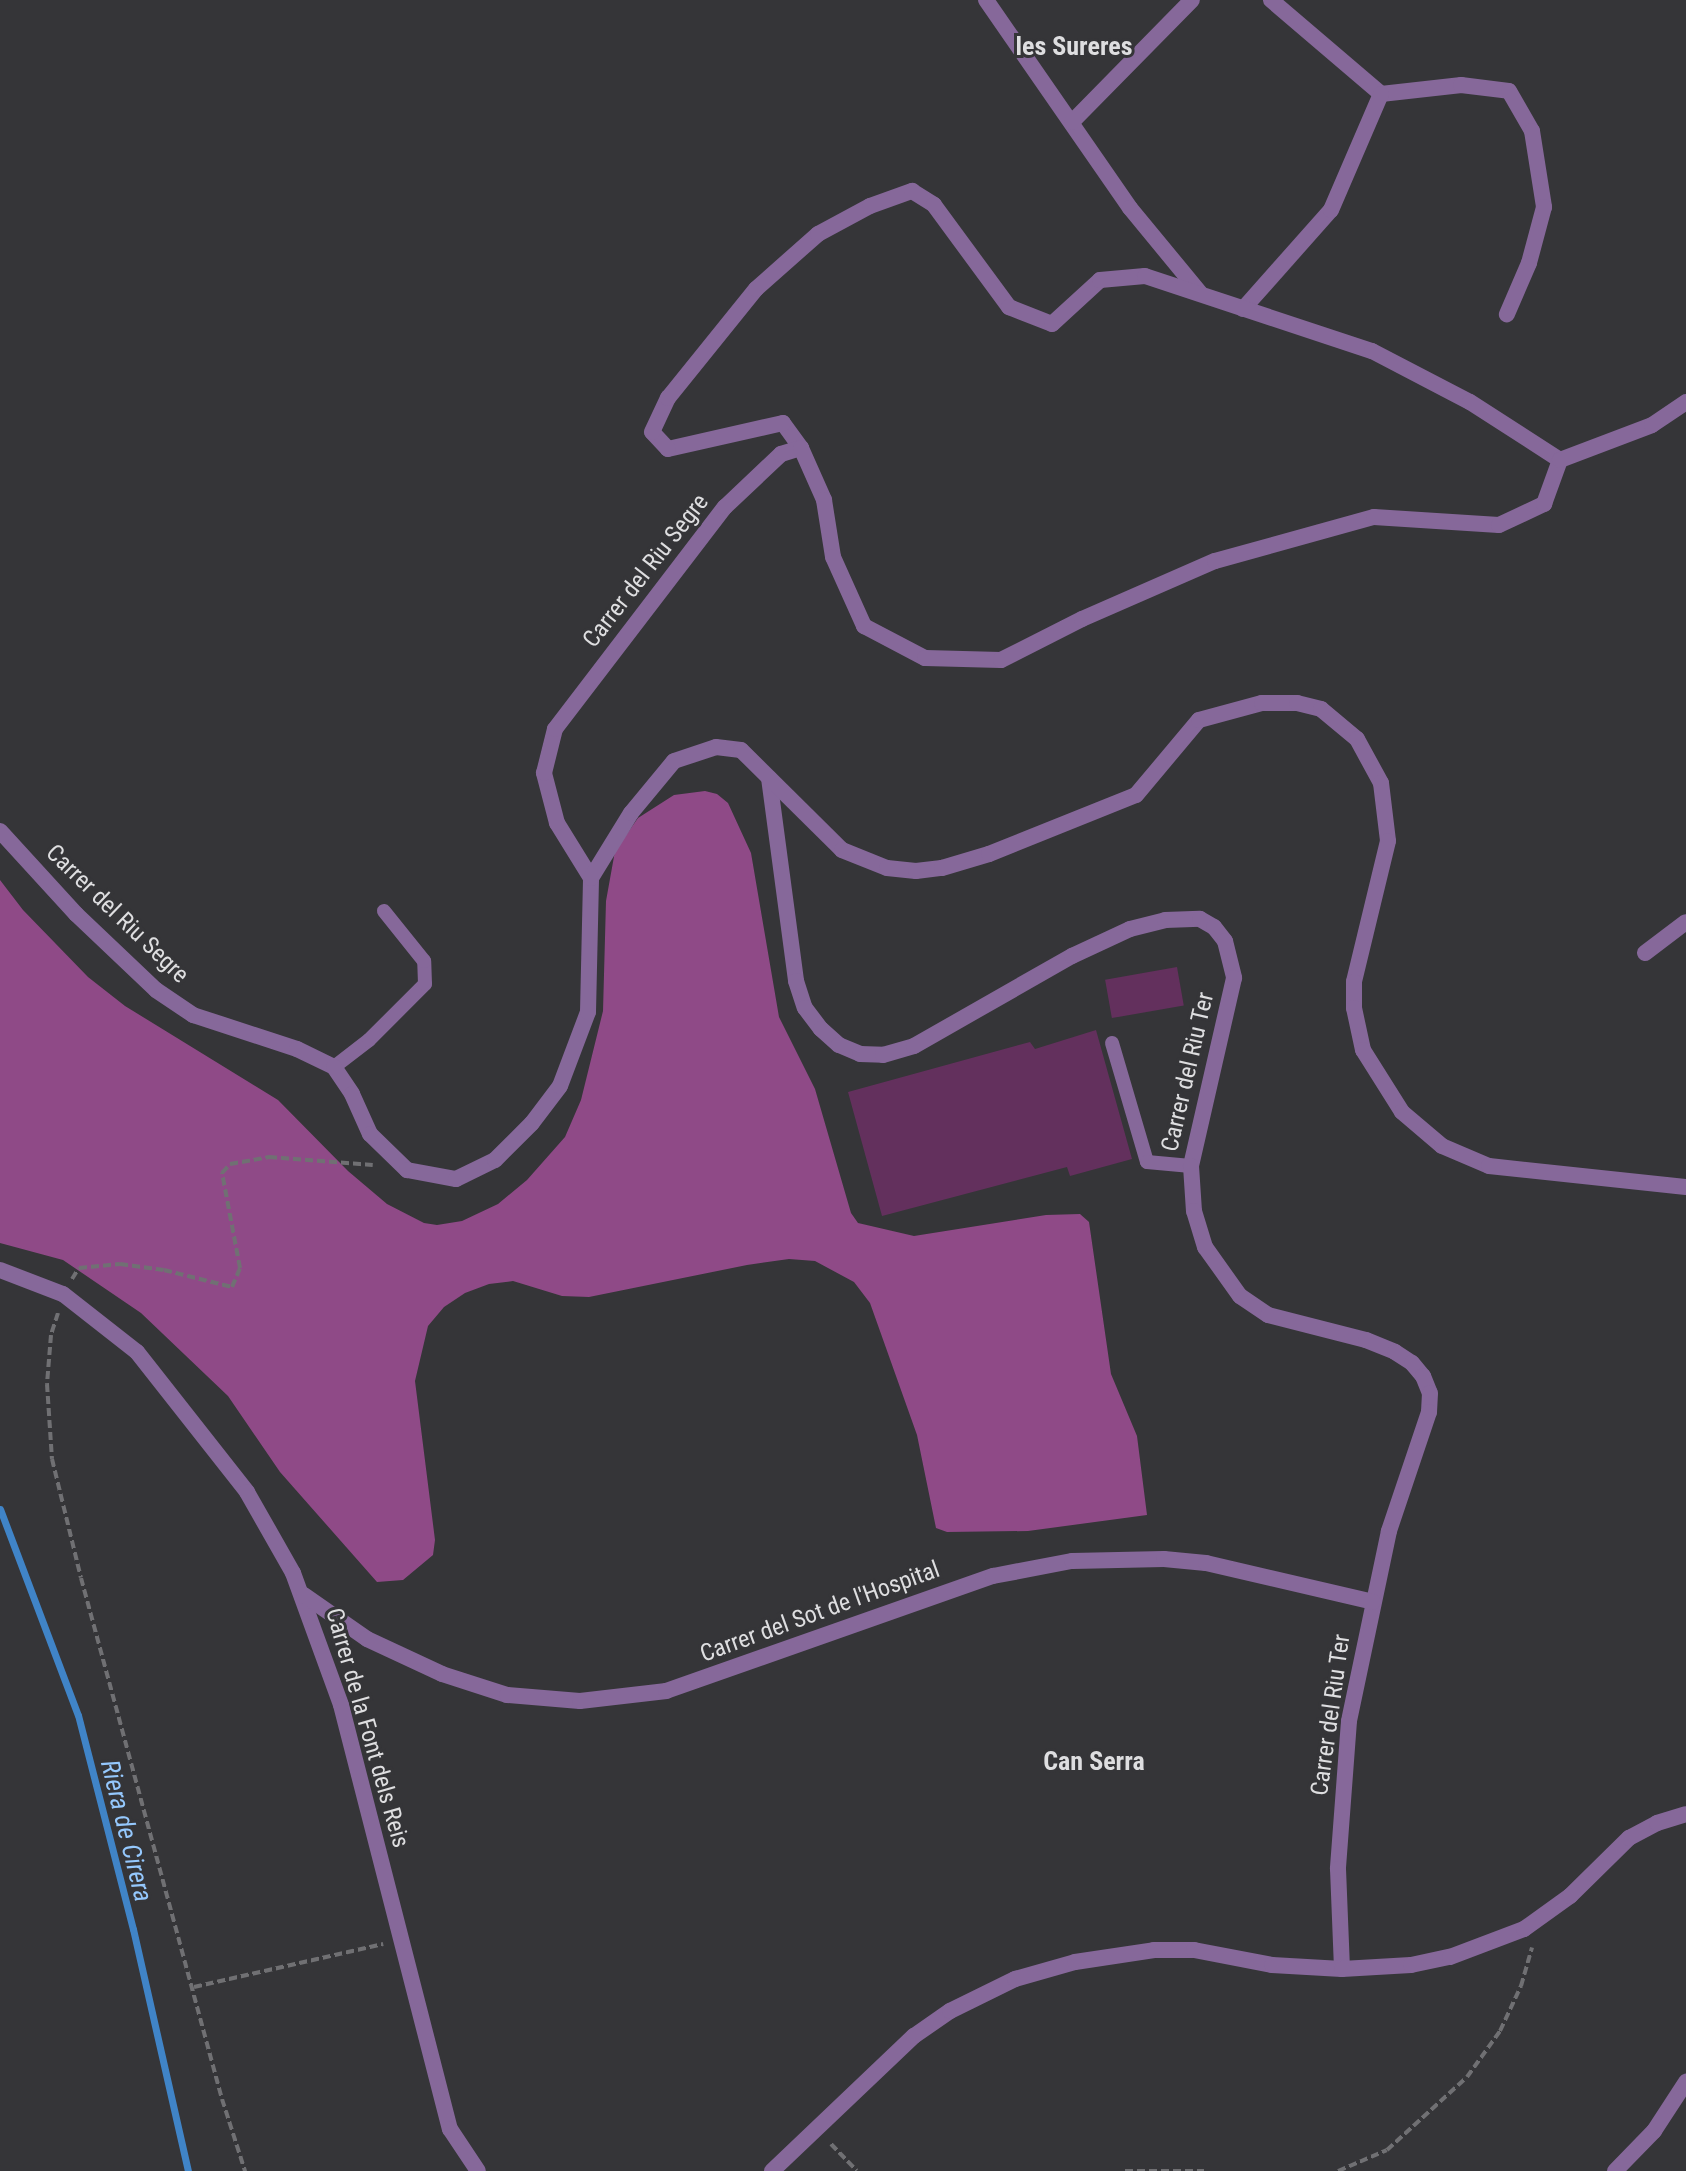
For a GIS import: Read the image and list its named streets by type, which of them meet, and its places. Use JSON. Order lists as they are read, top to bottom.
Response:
{
  "streets": {
    "street": [
      "Carrer del Riu Segre",
      "Carrer del Riu Ter",
      "Carrer del Sot de l'Hospital",
      "Carrer de la Font dels Reis"
    ]
  },
  "crossings": [
    ["Carrer del Riu Ter", "Carrer del Sot de l'Hospital"],
    ["Carrer del Sot de l'Hospital", "Carrer de la Font dels Reis"]
  ],
  "districts": ["les Sureres", "Can Serra"],
  "water": ["Riera de Cirera"]
}
